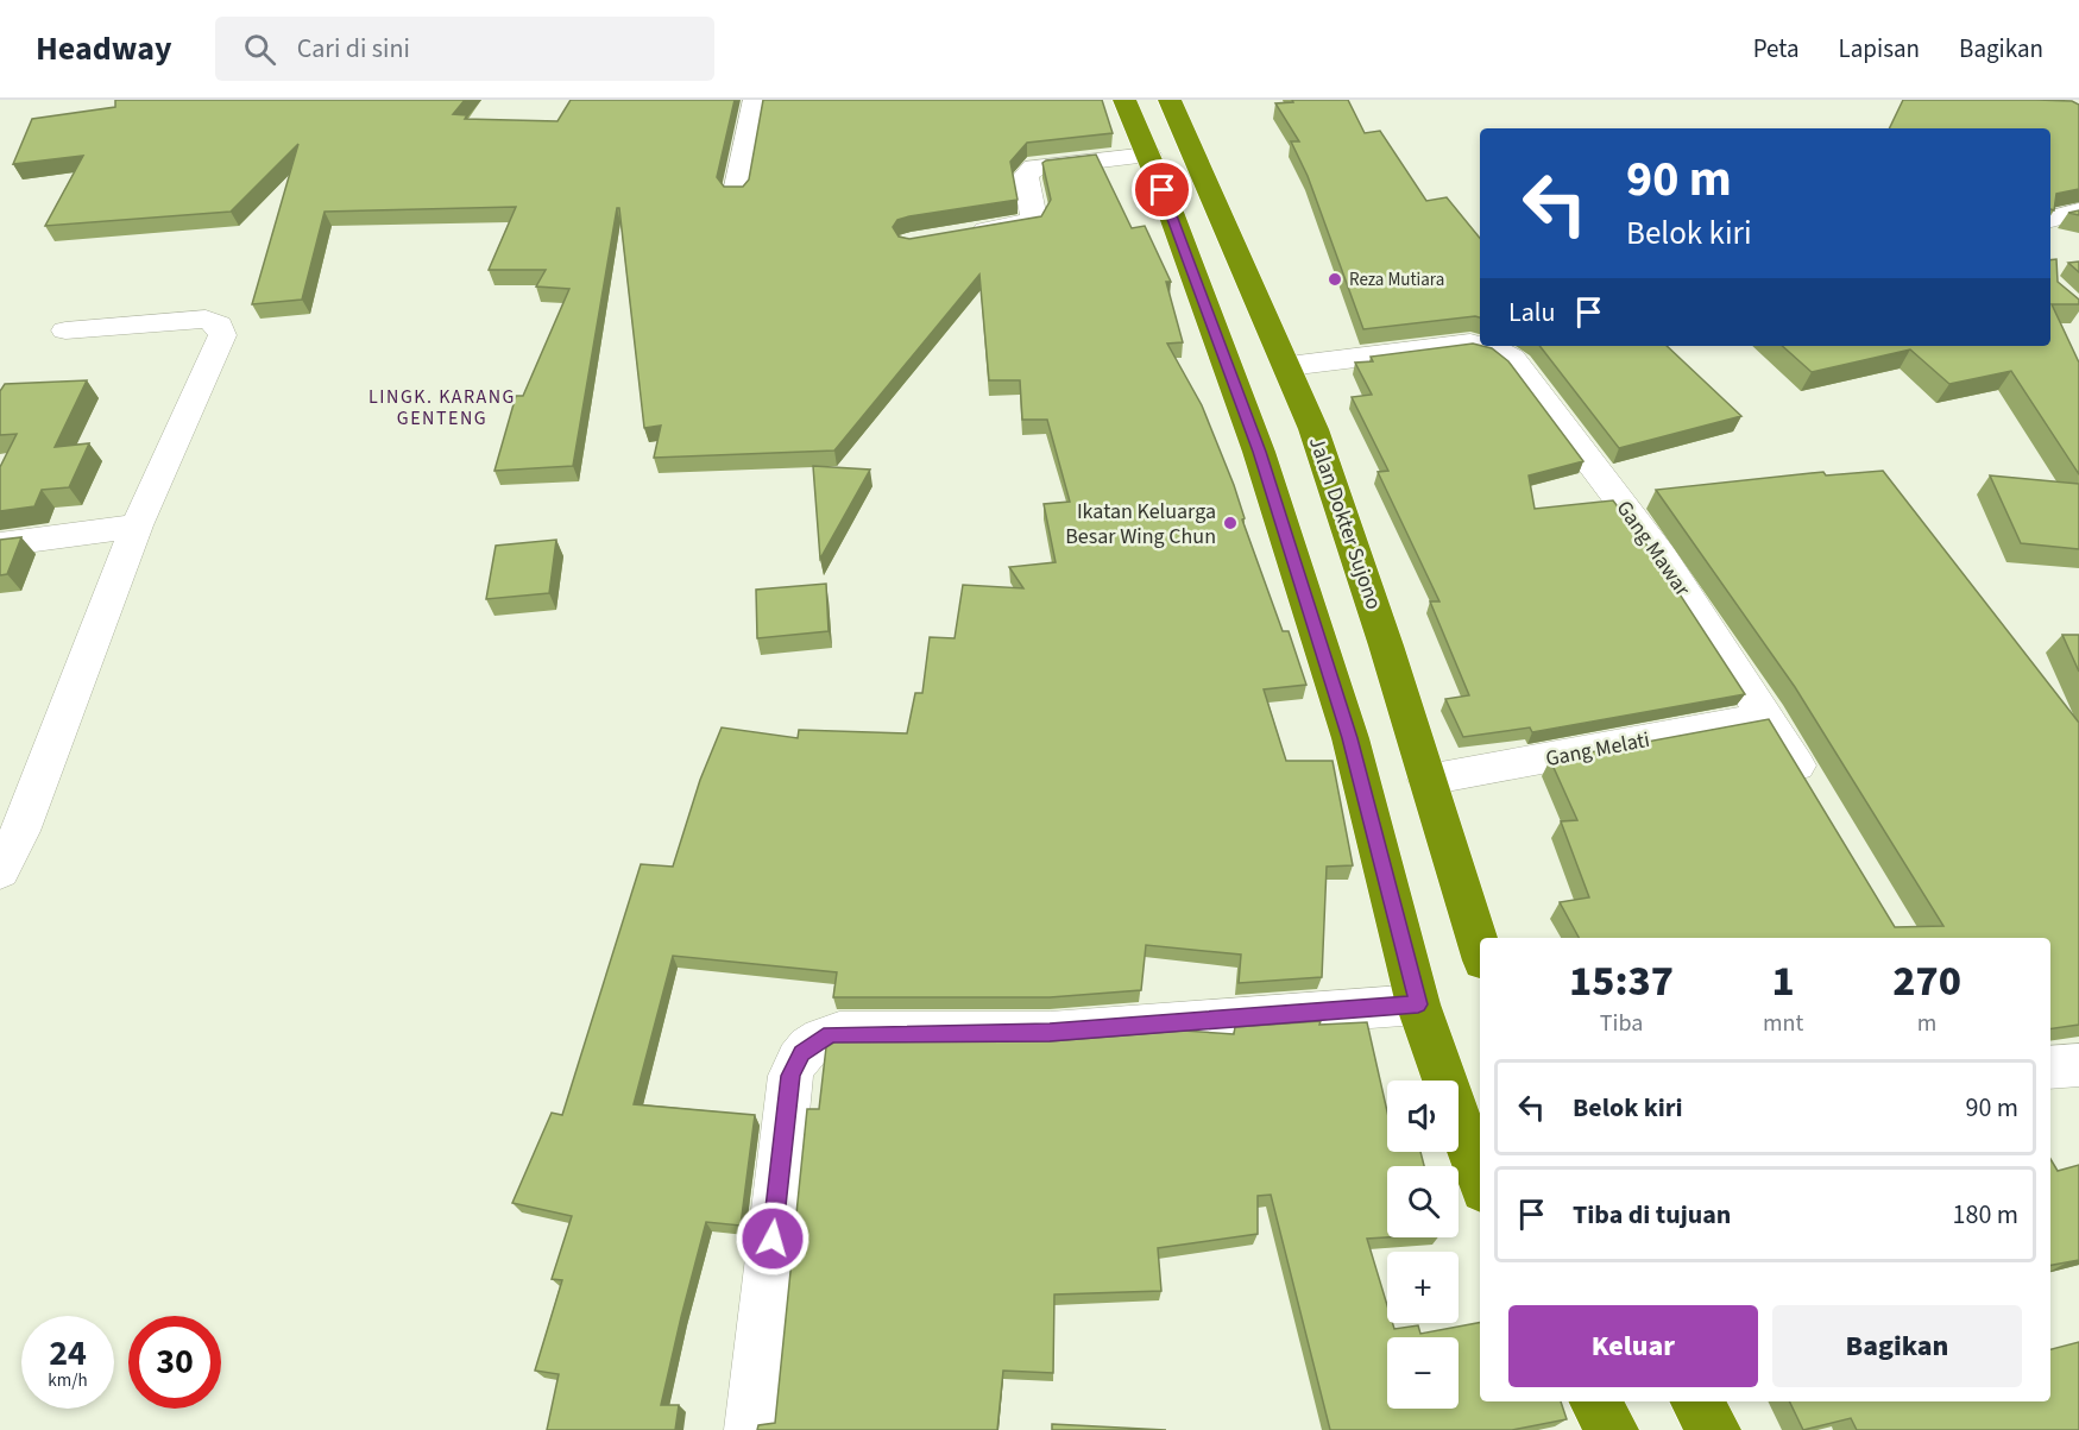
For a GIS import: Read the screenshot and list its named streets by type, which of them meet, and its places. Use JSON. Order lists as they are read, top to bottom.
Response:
{
  "streets": {
    "highway": ["Jalan Dokter Sujono"],
    "street": ["Gang Mawar", "Gang Melati"]
  },
  "crossings": [
    ["Jalan Dokter Sujono", "Gang Mawar"],
    ["Jalan Dokter Sujono", "Gang Melati"],
    ["Gang Mawar", "Gang Melati"]
  ],
  "districts": ["LINGK. KARANG GENTENG"],
  "places": ["Reza Mutiara", "Ikatan Keluarga Besar Wing Chun"],
  "page": {
    "header": "Headway",
    "search": "Cari di sini",
    "nav": ["Peta", "Lapisan", "Bagikan"],
    "turn": ["90 m", "Belok kiri"],
    "then": "Lalu",
    "eta": [
      "15:37",
      "Tiba",
      "1",
      "mnt",
      "270",
      "m"
    ],
    "list": [
      {
        "name": "Belok kiri",
        "value": "90 m"
      },
      {
        "name": "Tiba di tujuan",
        "value": "180 m"
      }
    ],
    "map_buttons": ["+", "−"],
    "buttons": ["Keluar", "Bagikan"],
    "speed": "24 km/h",
    "limit": "30"
  }
}
